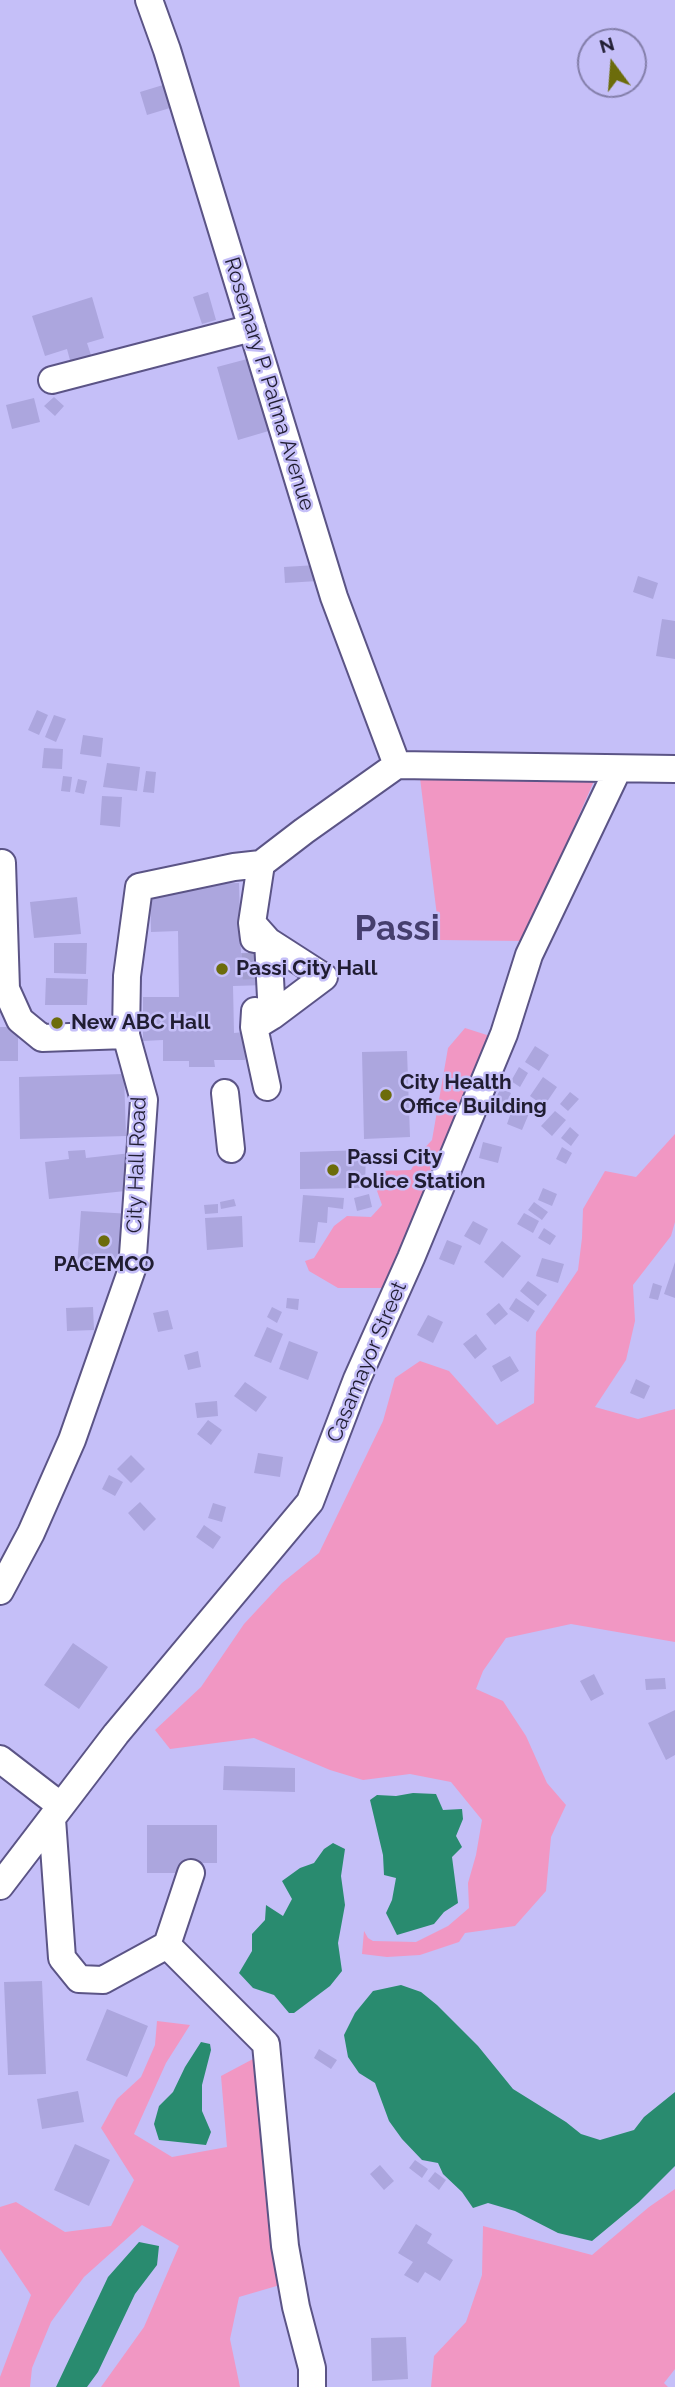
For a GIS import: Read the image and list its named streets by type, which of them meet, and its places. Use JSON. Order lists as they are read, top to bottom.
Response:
{
  "streets": {
    "street": ["Rosemary P. Palma Avenue", "City Hall Road", "Casamayor Street"]
  },
  "districts": ["Passi"],
  "places": [
    "Passi City Hall",
    "New ABC Hall",
    "City Health Office Building",
    "Passi City Police Station",
    "PACEMCO"
  ],
  "north": "top"
}
